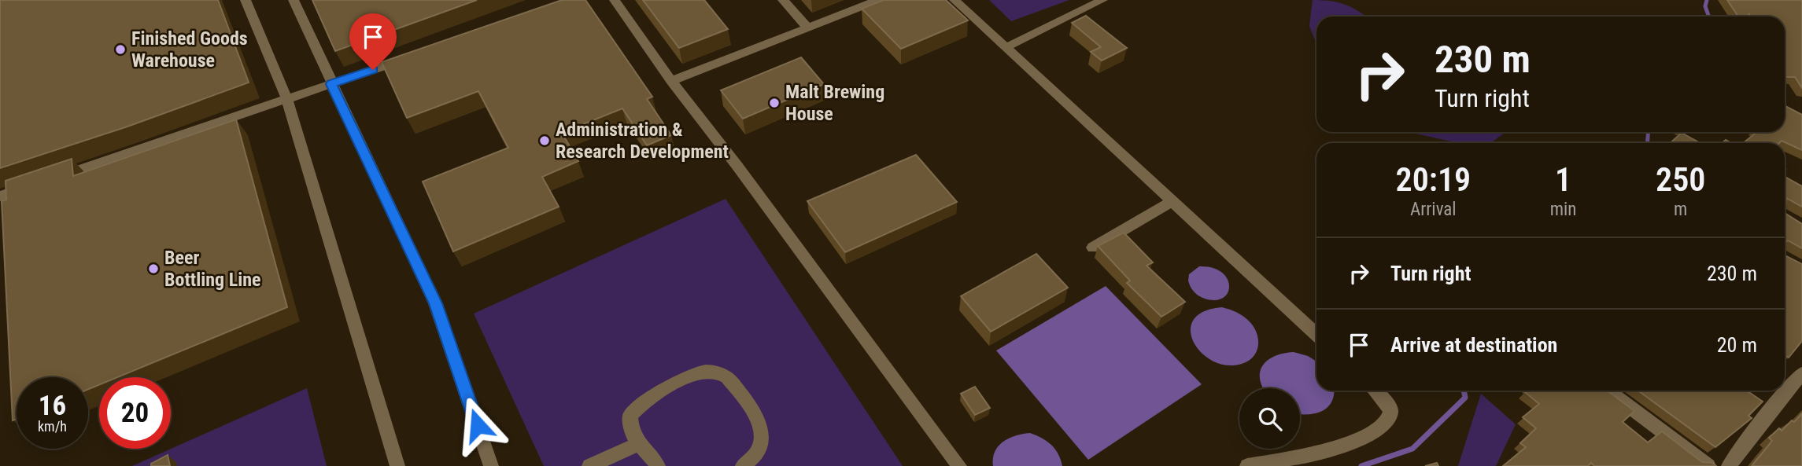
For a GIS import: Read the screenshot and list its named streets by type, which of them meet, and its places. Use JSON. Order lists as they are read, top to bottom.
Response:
{
  "places": [
    "Finished Goods Warehouse",
    "Malt Brewing House",
    "Administration & Research Development",
    "Beer Bottling Line"
  ],
  "page": {
    "turn": ["230 m", "Turn right"],
    "eta": [
      "20:19",
      "Arrival",
      "1",
      "min",
      "250",
      "m"
    ],
    "list": [
      {
        "name": "Turn right",
        "value": "230 m"
      },
      {
        "name": "Arrive at destination",
        "value": "20 m"
      }
    ],
    "speed": "16 km/h",
    "limit": "20"
  }
}
